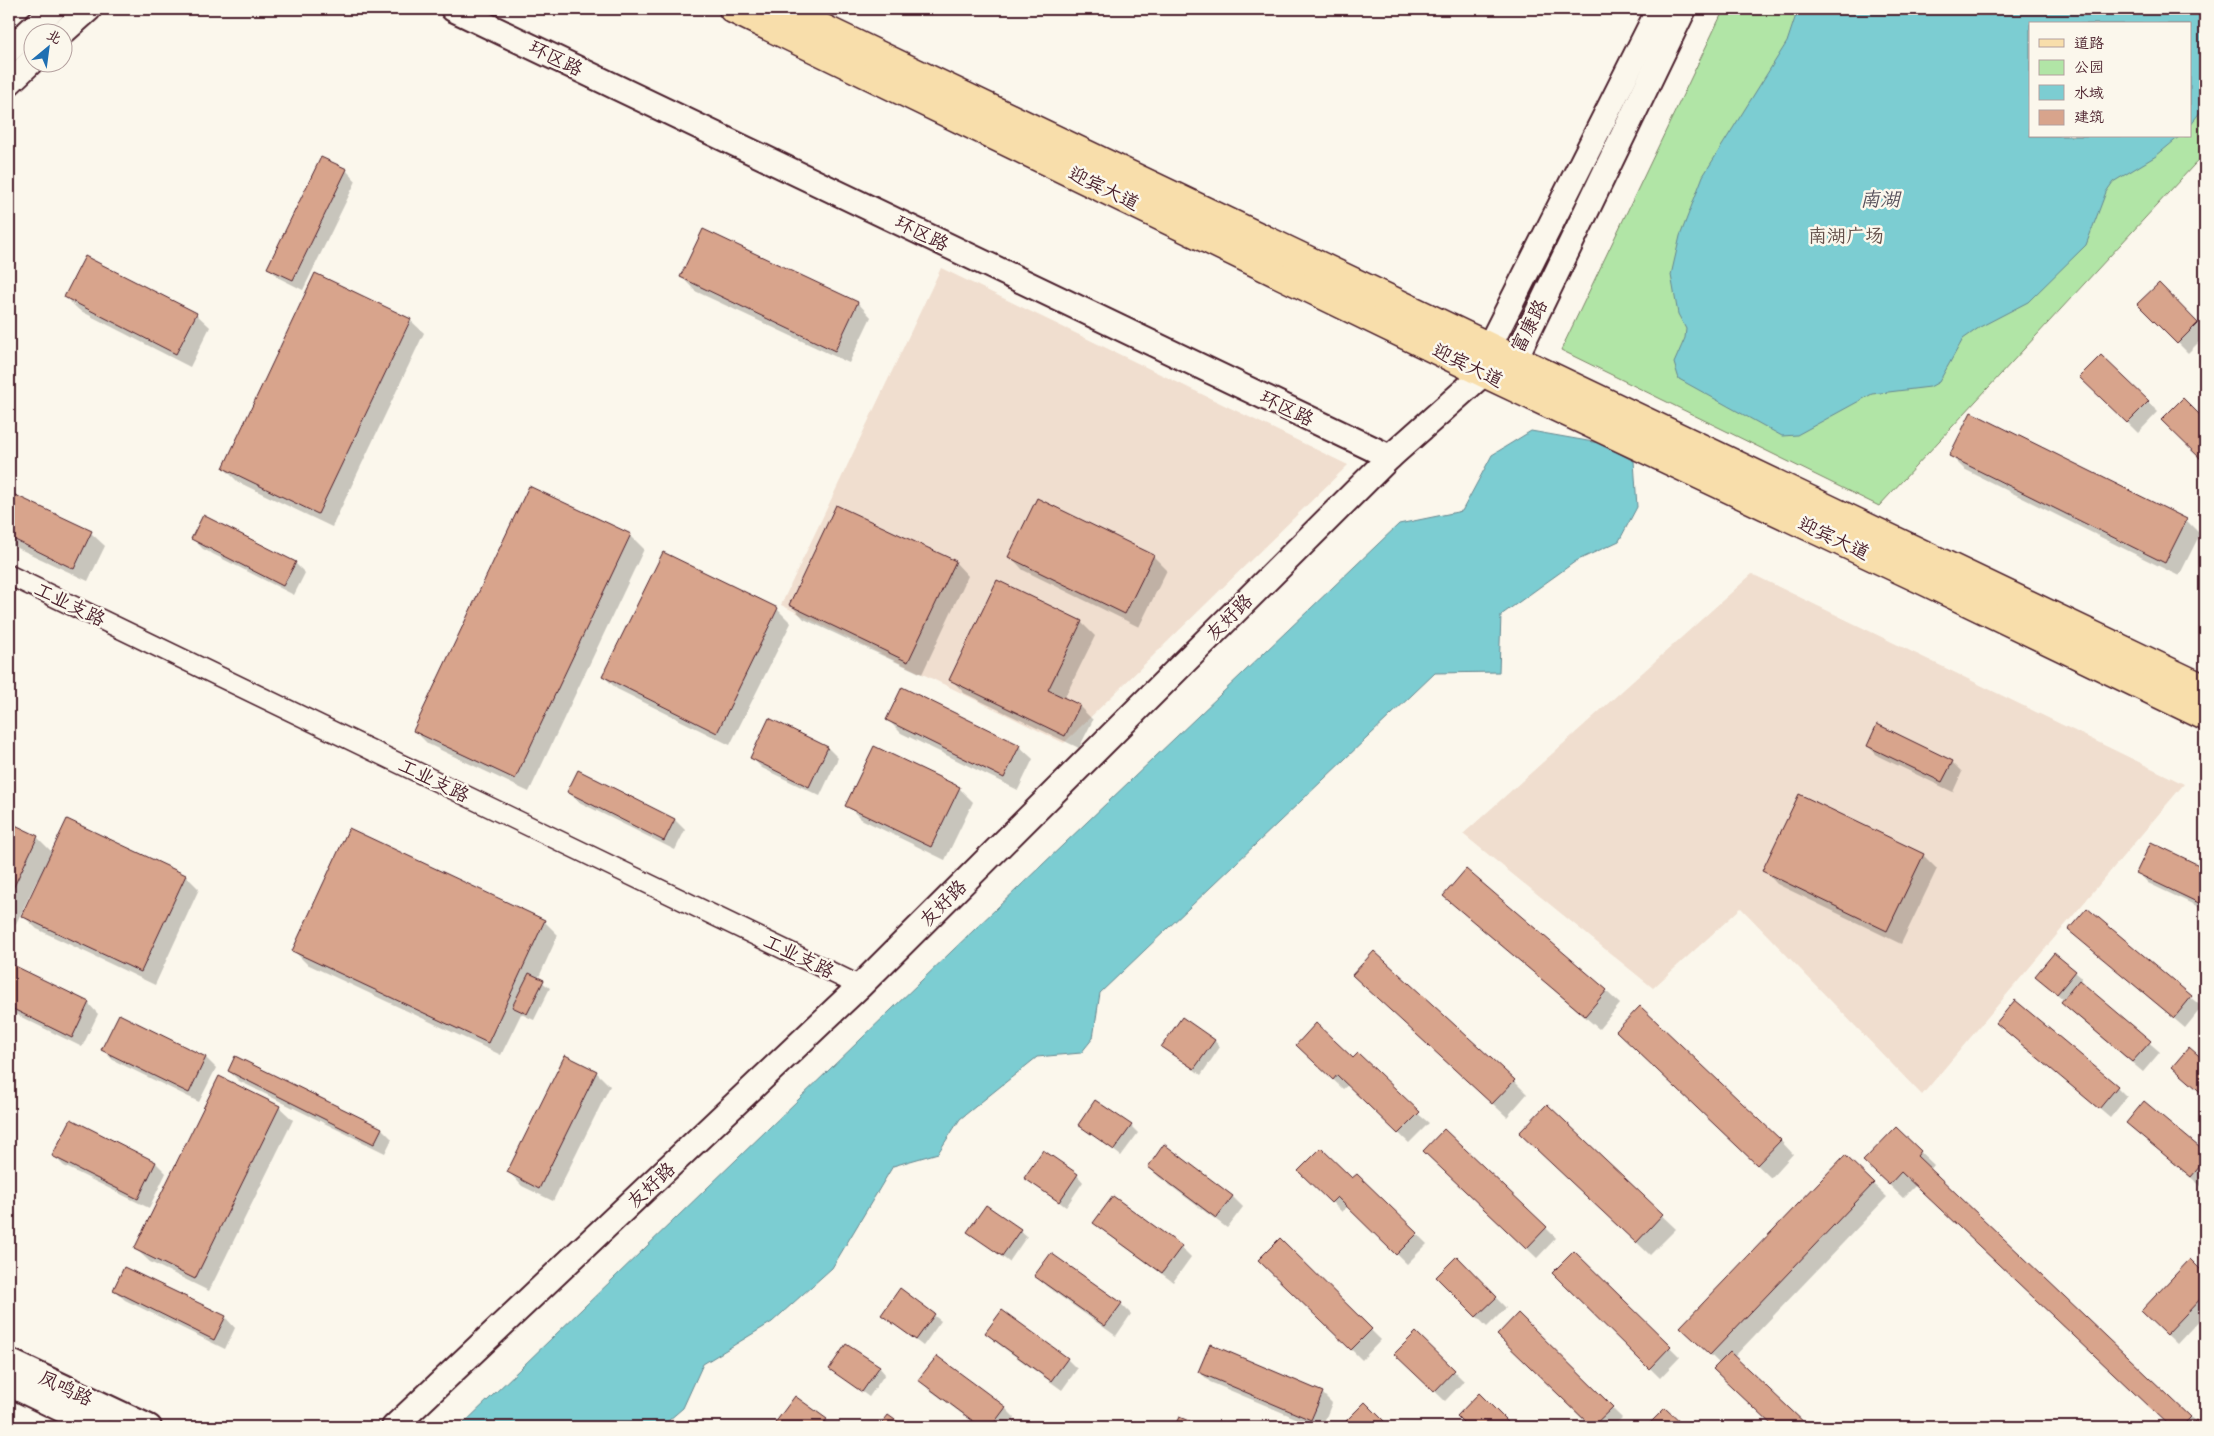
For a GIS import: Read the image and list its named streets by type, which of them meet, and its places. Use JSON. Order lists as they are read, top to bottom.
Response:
{
  "streets": {
    "main road": ["迎宾大道"],
    "street": [
      "环区路",
      "富康路",
      "工业支路",
      "友好路",
      "凤鸣路"
    ]
  },
  "crossings": [
    ["环区路", "友好路"],
    ["迎宾大道", "富康路"],
    ["迎宾大道", "友好路"],
    ["富康路", "友好路"],
    ["工业支路", "友好路"]
  ],
  "water": ["南湖"],
  "parks": ["南湖广场"],
  "legend": [
    "道路",
    "公园",
    "水域",
    "建筑"
  ],
  "north": "top right"
}
